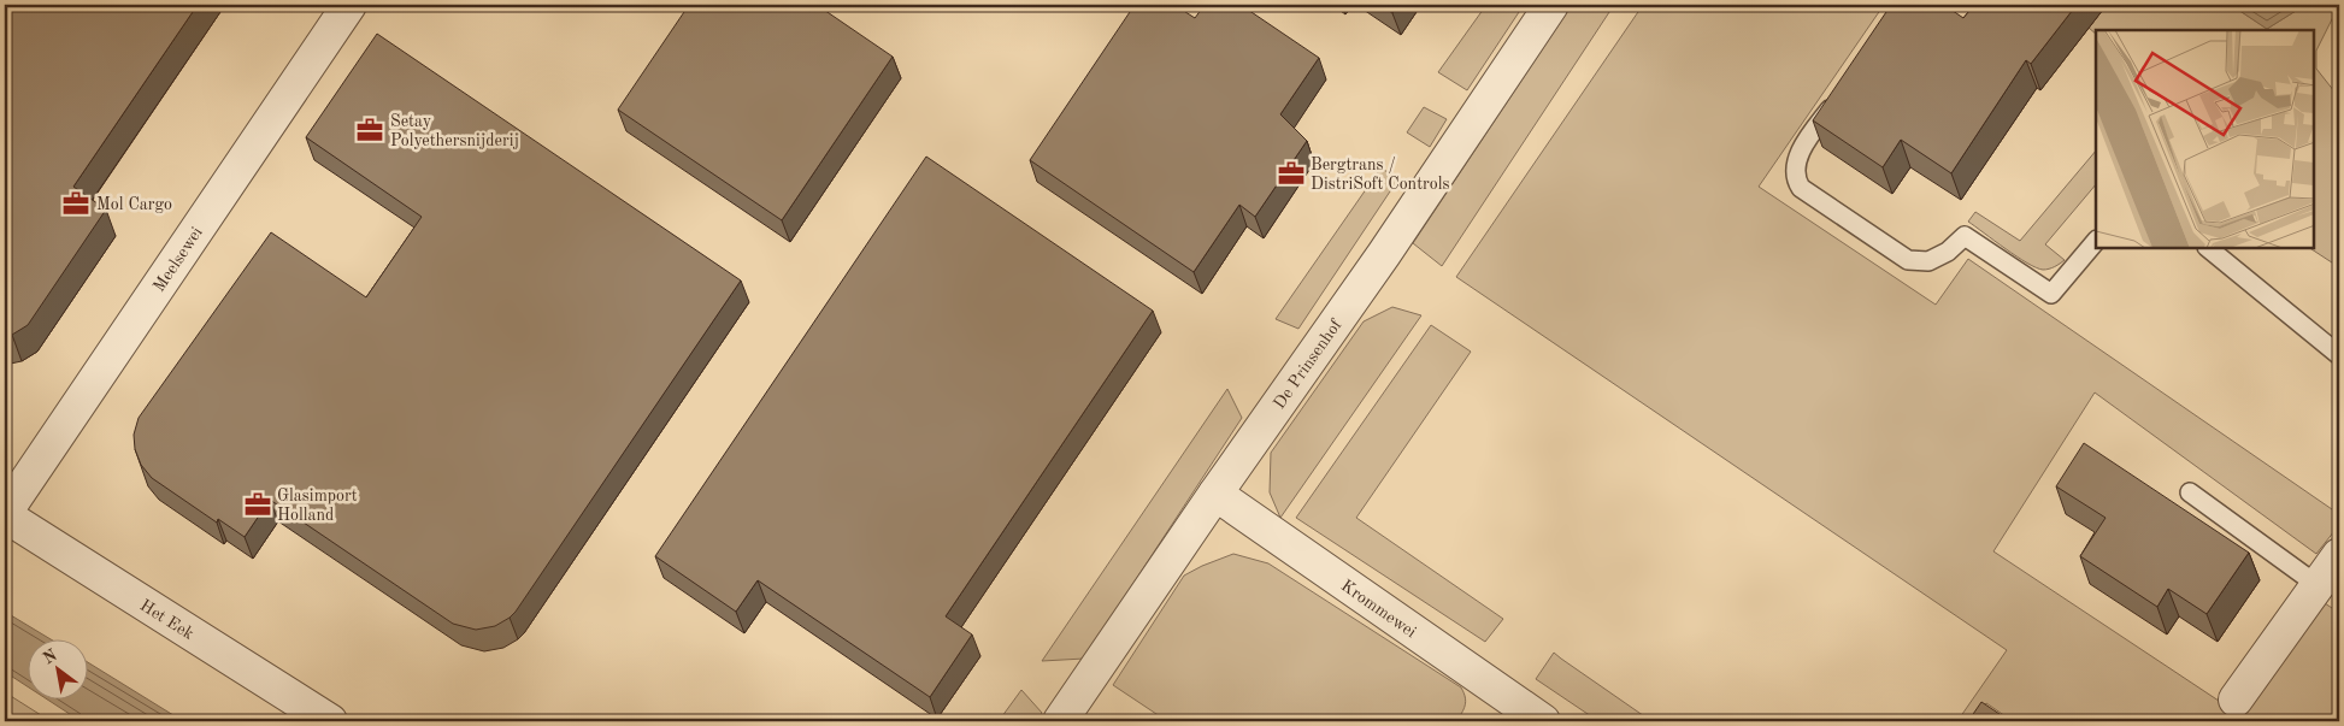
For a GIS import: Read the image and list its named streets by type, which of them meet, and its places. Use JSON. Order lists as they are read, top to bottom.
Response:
{
  "streets": {
    "street": [
      "Meelsewei",
      "De Prinsenhof",
      "Krommewei",
      "Het Eek"
    ]
  },
  "crossings": [
    ["Meelsewei", "Het Eek"],
    ["De Prinsenhof", "Krommewei"]
  ],
  "places": {
    "office": [
      "Setay Polyethersnijderij",
      "Bergtrans / DistriSoft Controls",
      "Mol Cargo",
      "Glasimport Holland"
    ]
  },
  "north": "top left"
}
